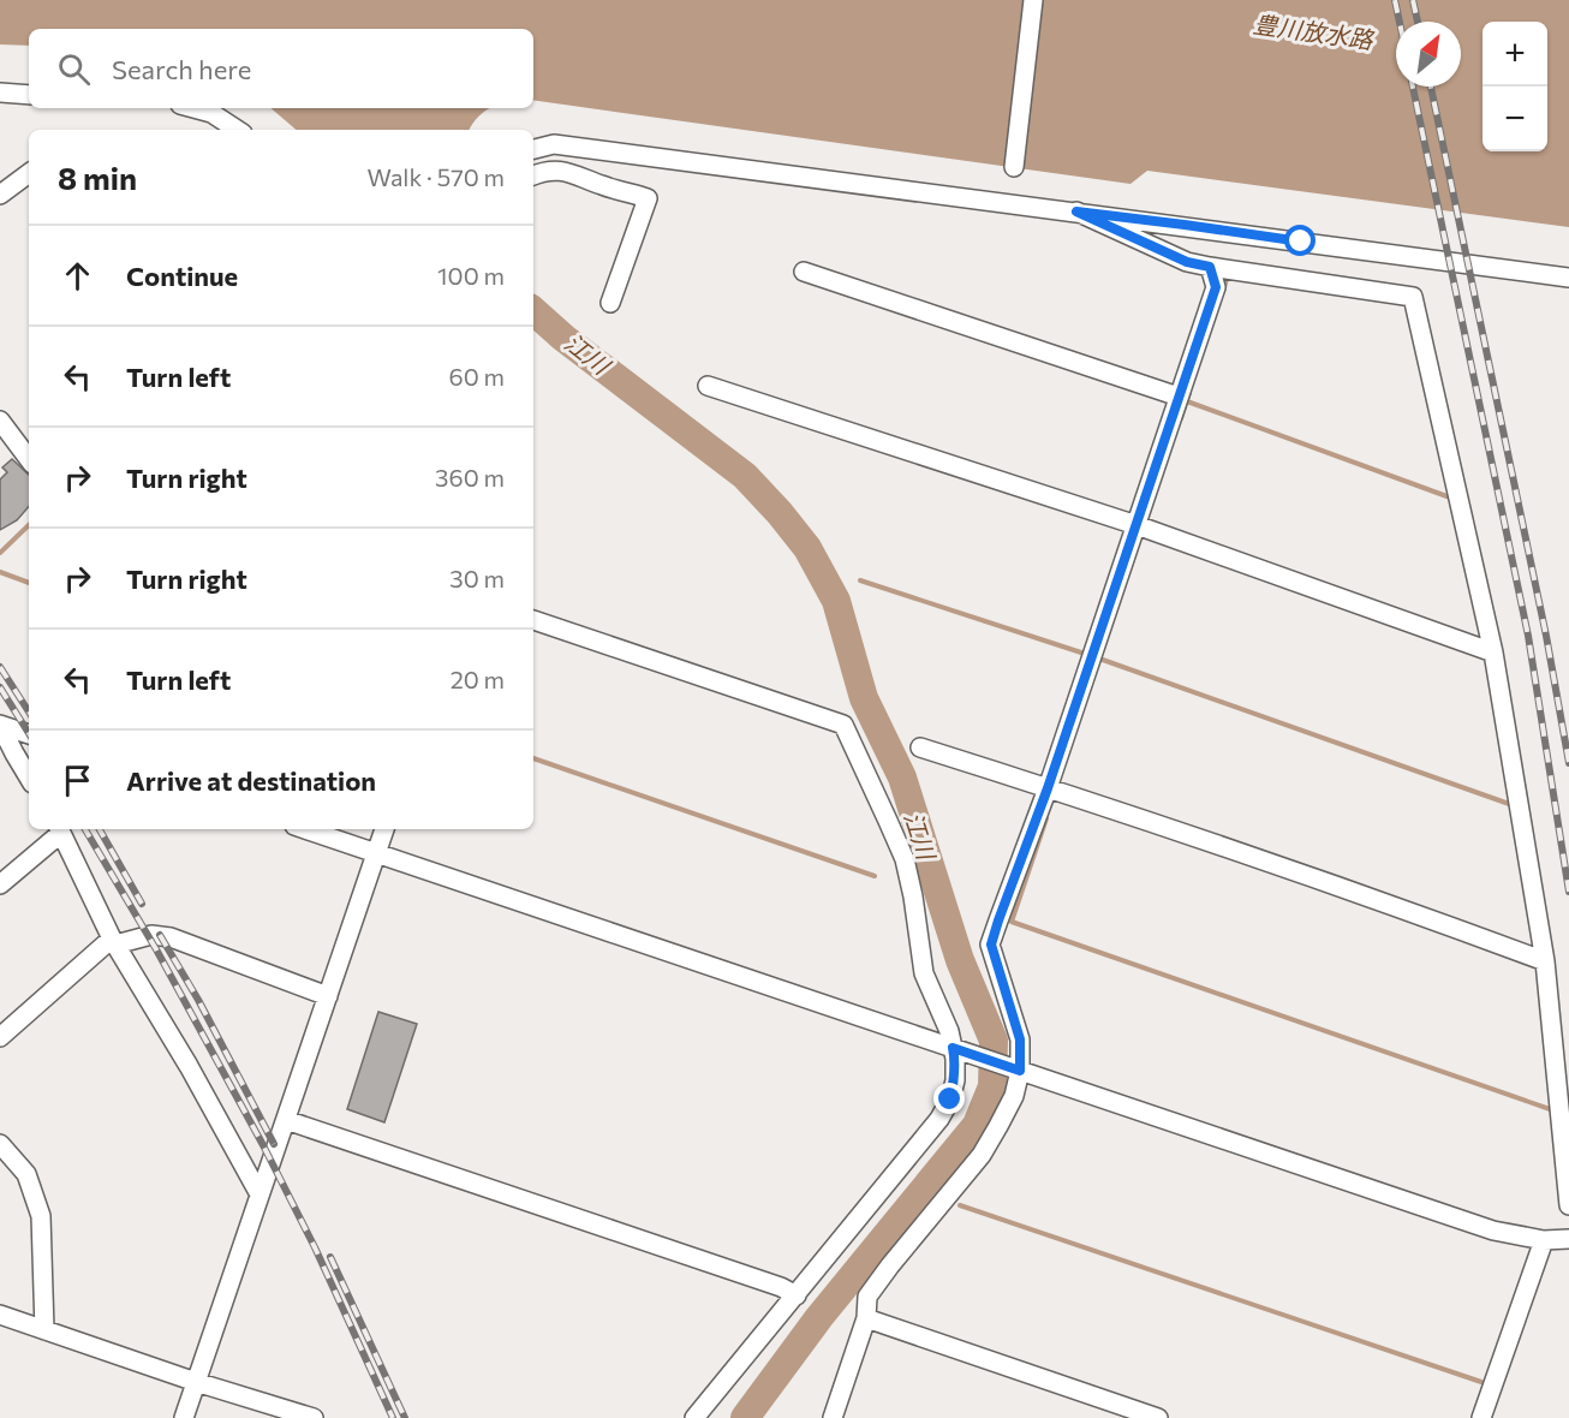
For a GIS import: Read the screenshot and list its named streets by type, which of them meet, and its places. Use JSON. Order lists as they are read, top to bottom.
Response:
{
  "water": ["豊川放水路", "江川"],
  "north": "top right",
  "page": {
    "map_buttons": ["+", "−"],
    "search": "Search here",
    "heading": ["8 min", "Walk · 570 m"],
    "list": [
      ["Continue", "100 m"],
      ["Turn left", "60 m"],
      ["Turn right", "360 m"],
      ["Turn right", "30 m"],
      ["Turn left", "20 m"],
      "Arrive at destination"
    ]
  }
}
